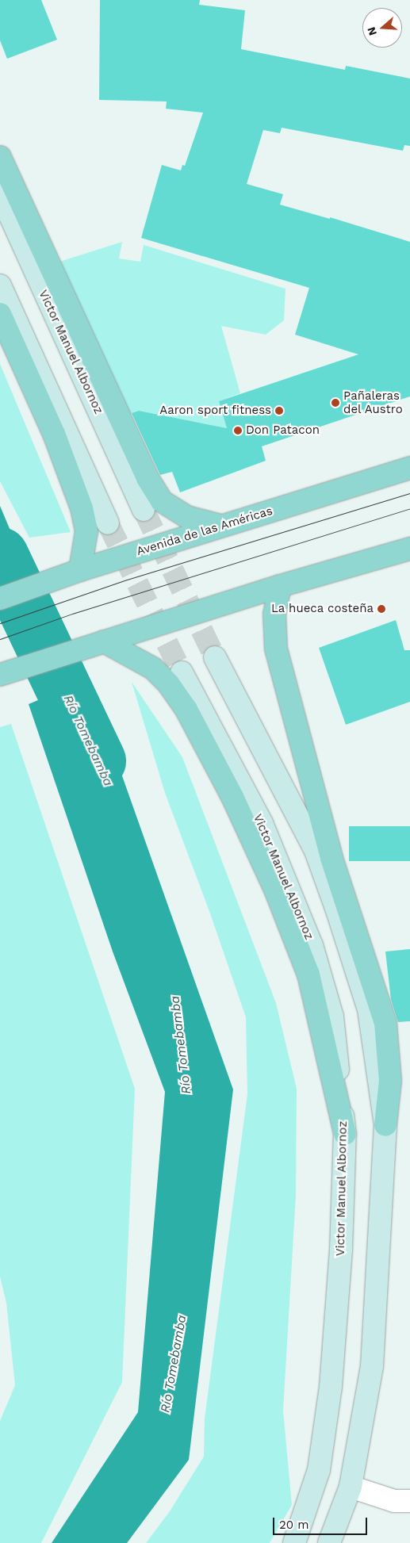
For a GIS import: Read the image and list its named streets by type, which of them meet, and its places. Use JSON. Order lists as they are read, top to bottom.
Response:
{
  "streets": {
    "main road": ["Victor Manuel Albornoz", "Avenida de las Américas"]
  },
  "water": ["Río Tomebamba"],
  "places": [
    "Pañaleras del Austro",
    "Aaron sport fitness",
    "Don Patacon",
    "La hueca costeña"
  ],
  "scale_bar": "20 m",
  "north": "left"
}
